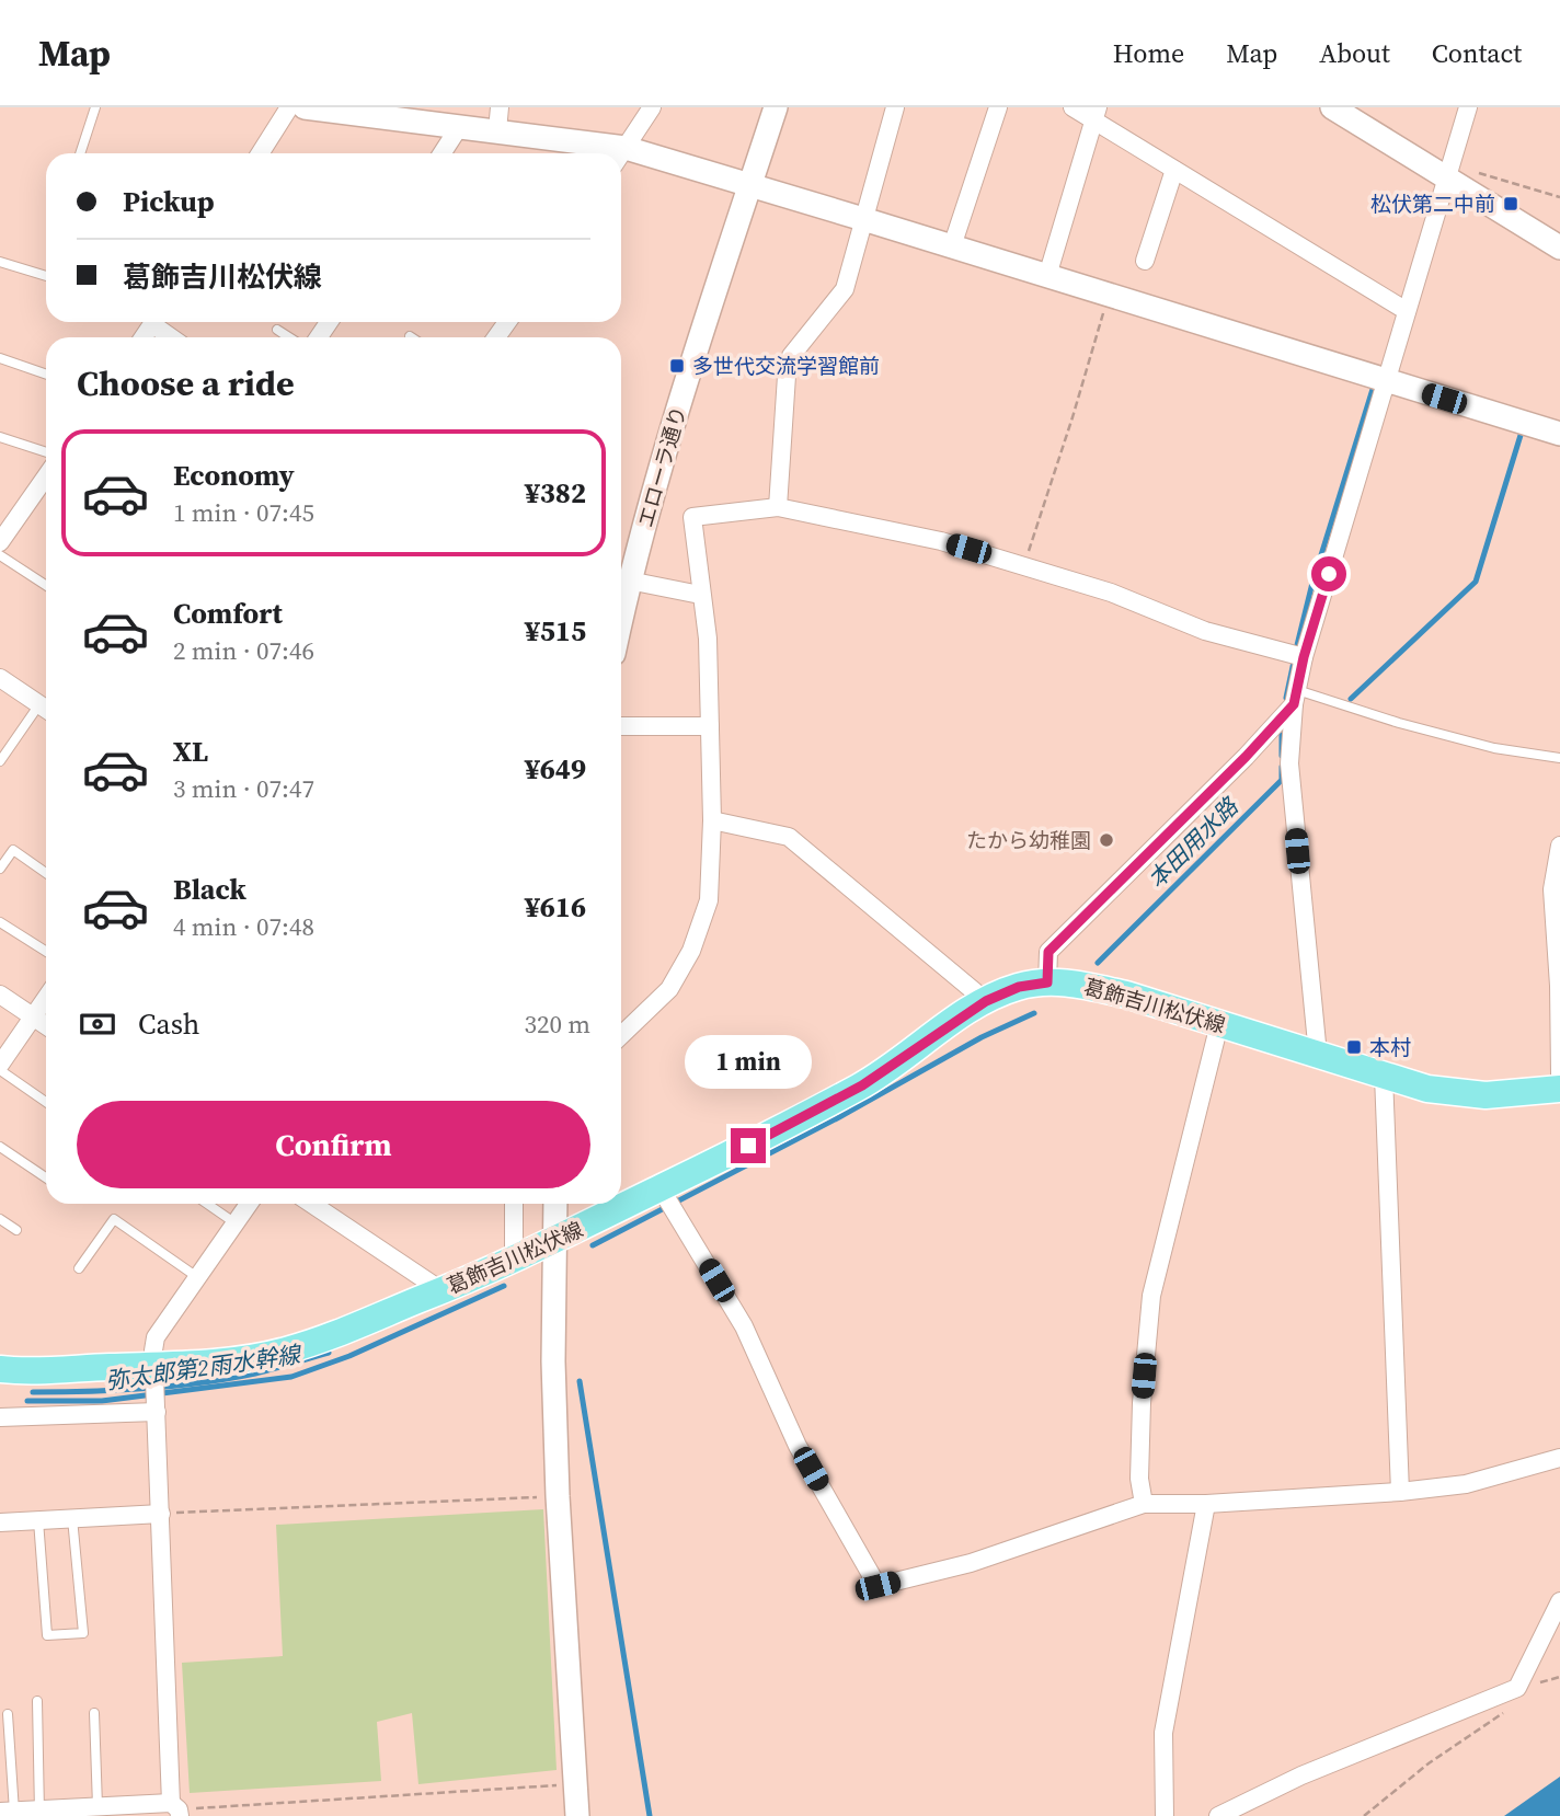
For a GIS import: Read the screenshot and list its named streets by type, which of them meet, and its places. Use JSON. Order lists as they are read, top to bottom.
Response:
{
  "streets": {
    "main road": ["葛飾吉川松伏線"],
    "street": ["エローラ通り"]
  },
  "water": ["本田用水路", "弥太郎第2雨水幹線"],
  "places": {
    "transit": ["松伏第二中前", "多世代交流学習館前", "本村"],
    "other": ["たから幼稚園"]
  },
  "page": {
    "header": "Map",
    "nav": [
      "Home",
      "Map",
      "About",
      "Contact"
    ],
    "banner": ["Pickup", "葛飾吉川松伏線"],
    "heading": "Choose a ride",
    "list": [
      {
        "name": "Economy",
        "note": "1 min · 07:45",
        "value": "¥382"
      },
      {
        "name": "Comfort",
        "note": "2 min · 07:46",
        "value": "¥515"
      },
      {
        "name": "XL",
        "note": "3 min · 07:47",
        "value": "¥649"
      },
      {
        "name": "Black",
        "note": "4 min · 07:48",
        "value": "¥616"
      }
    ],
    "pay": ["Cash", "320 m"],
    "bubble": "1 min",
    "buttons": "Confirm"
  }
}
